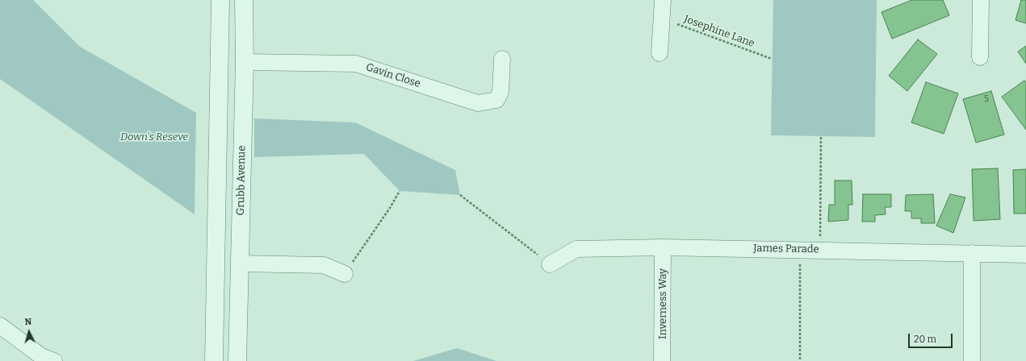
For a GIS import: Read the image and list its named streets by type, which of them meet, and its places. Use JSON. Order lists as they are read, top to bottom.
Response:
{
  "streets": {
    "street": [
      "Gavin Close",
      "Grubb Avenue",
      "James Parade",
      "Inverness Way"
    ],
    "path": ["Josephine Lane"]
  },
  "crossings": [
    ["Gavin Close", "Grubb Avenue"],
    ["James Parade", "Inverness Way"]
  ],
  "parks": ["Down's Reseve"],
  "house_numbers": ["5"],
  "scale_bar": "20 m",
  "north": "top"
}
